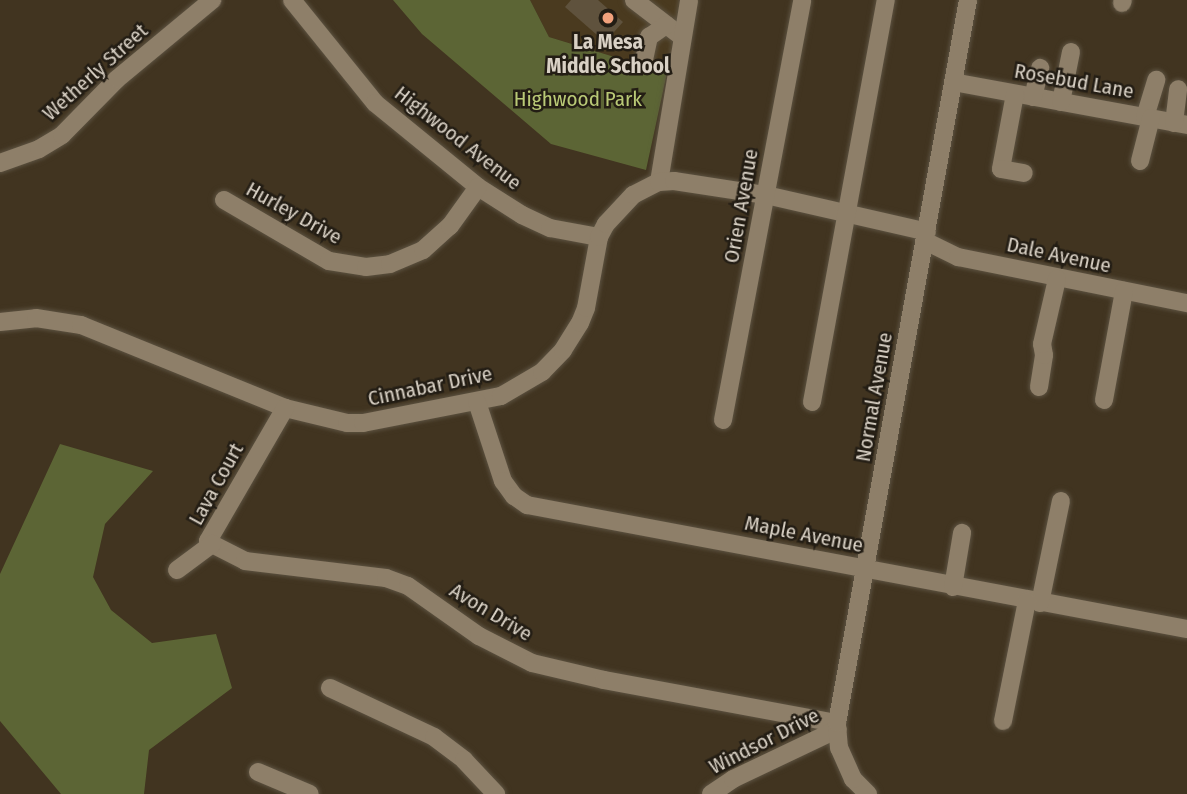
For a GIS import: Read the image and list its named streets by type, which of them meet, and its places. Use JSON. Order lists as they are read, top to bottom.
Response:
{
  "streets": {
    "street": [
      "Wetherly Street",
      "Rosebud Lane",
      "Highwood Avenue",
      "Orien Avenue",
      "Hurley Drive",
      "Dale Avenue",
      "Cinnabar Drive",
      "Normal Avenue",
      "Lava Court",
      "Maple Avenue",
      "Avon Drive",
      "Windsor Drive"
    ]
  },
  "crossings": [
    ["Rosebud Lane", "Normal Avenue"],
    ["Highwood Avenue", "Hurley Drive"],
    ["Highwood Avenue", "Cinnabar Drive"],
    ["Dale Avenue", "Normal Avenue"],
    ["Cinnabar Drive", "Lava Court"],
    ["Cinnabar Drive", "Maple Avenue"],
    ["Normal Avenue", "Maple Avenue"],
    ["Normal Avenue", "Avon Drive"],
    ["Normal Avenue", "Windsor Drive"],
    ["Lava Court", "Avon Drive"],
    ["Avon Drive", "Windsor Drive"]
  ],
  "parks": ["Highwood Park"],
  "places": ["La Mesa Middle School"]
}
